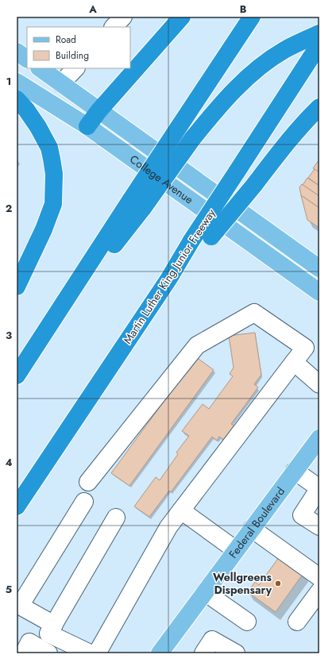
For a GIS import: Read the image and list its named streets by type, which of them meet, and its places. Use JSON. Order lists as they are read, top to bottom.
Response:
{
  "streets": {
    "highway": ["Martin Luther King Junior Freeway"],
    "main road": ["College Avenue", "Federal Boulevard"]
  },
  "places": ["Wellgreens Dispensary"],
  "legend": ["Road", "Building"],
  "grid": {
    "columns": ["A", "B"],
    "rows": [
      "1",
      "2",
      "3",
      "4",
      "5"
    ]
  }
}
